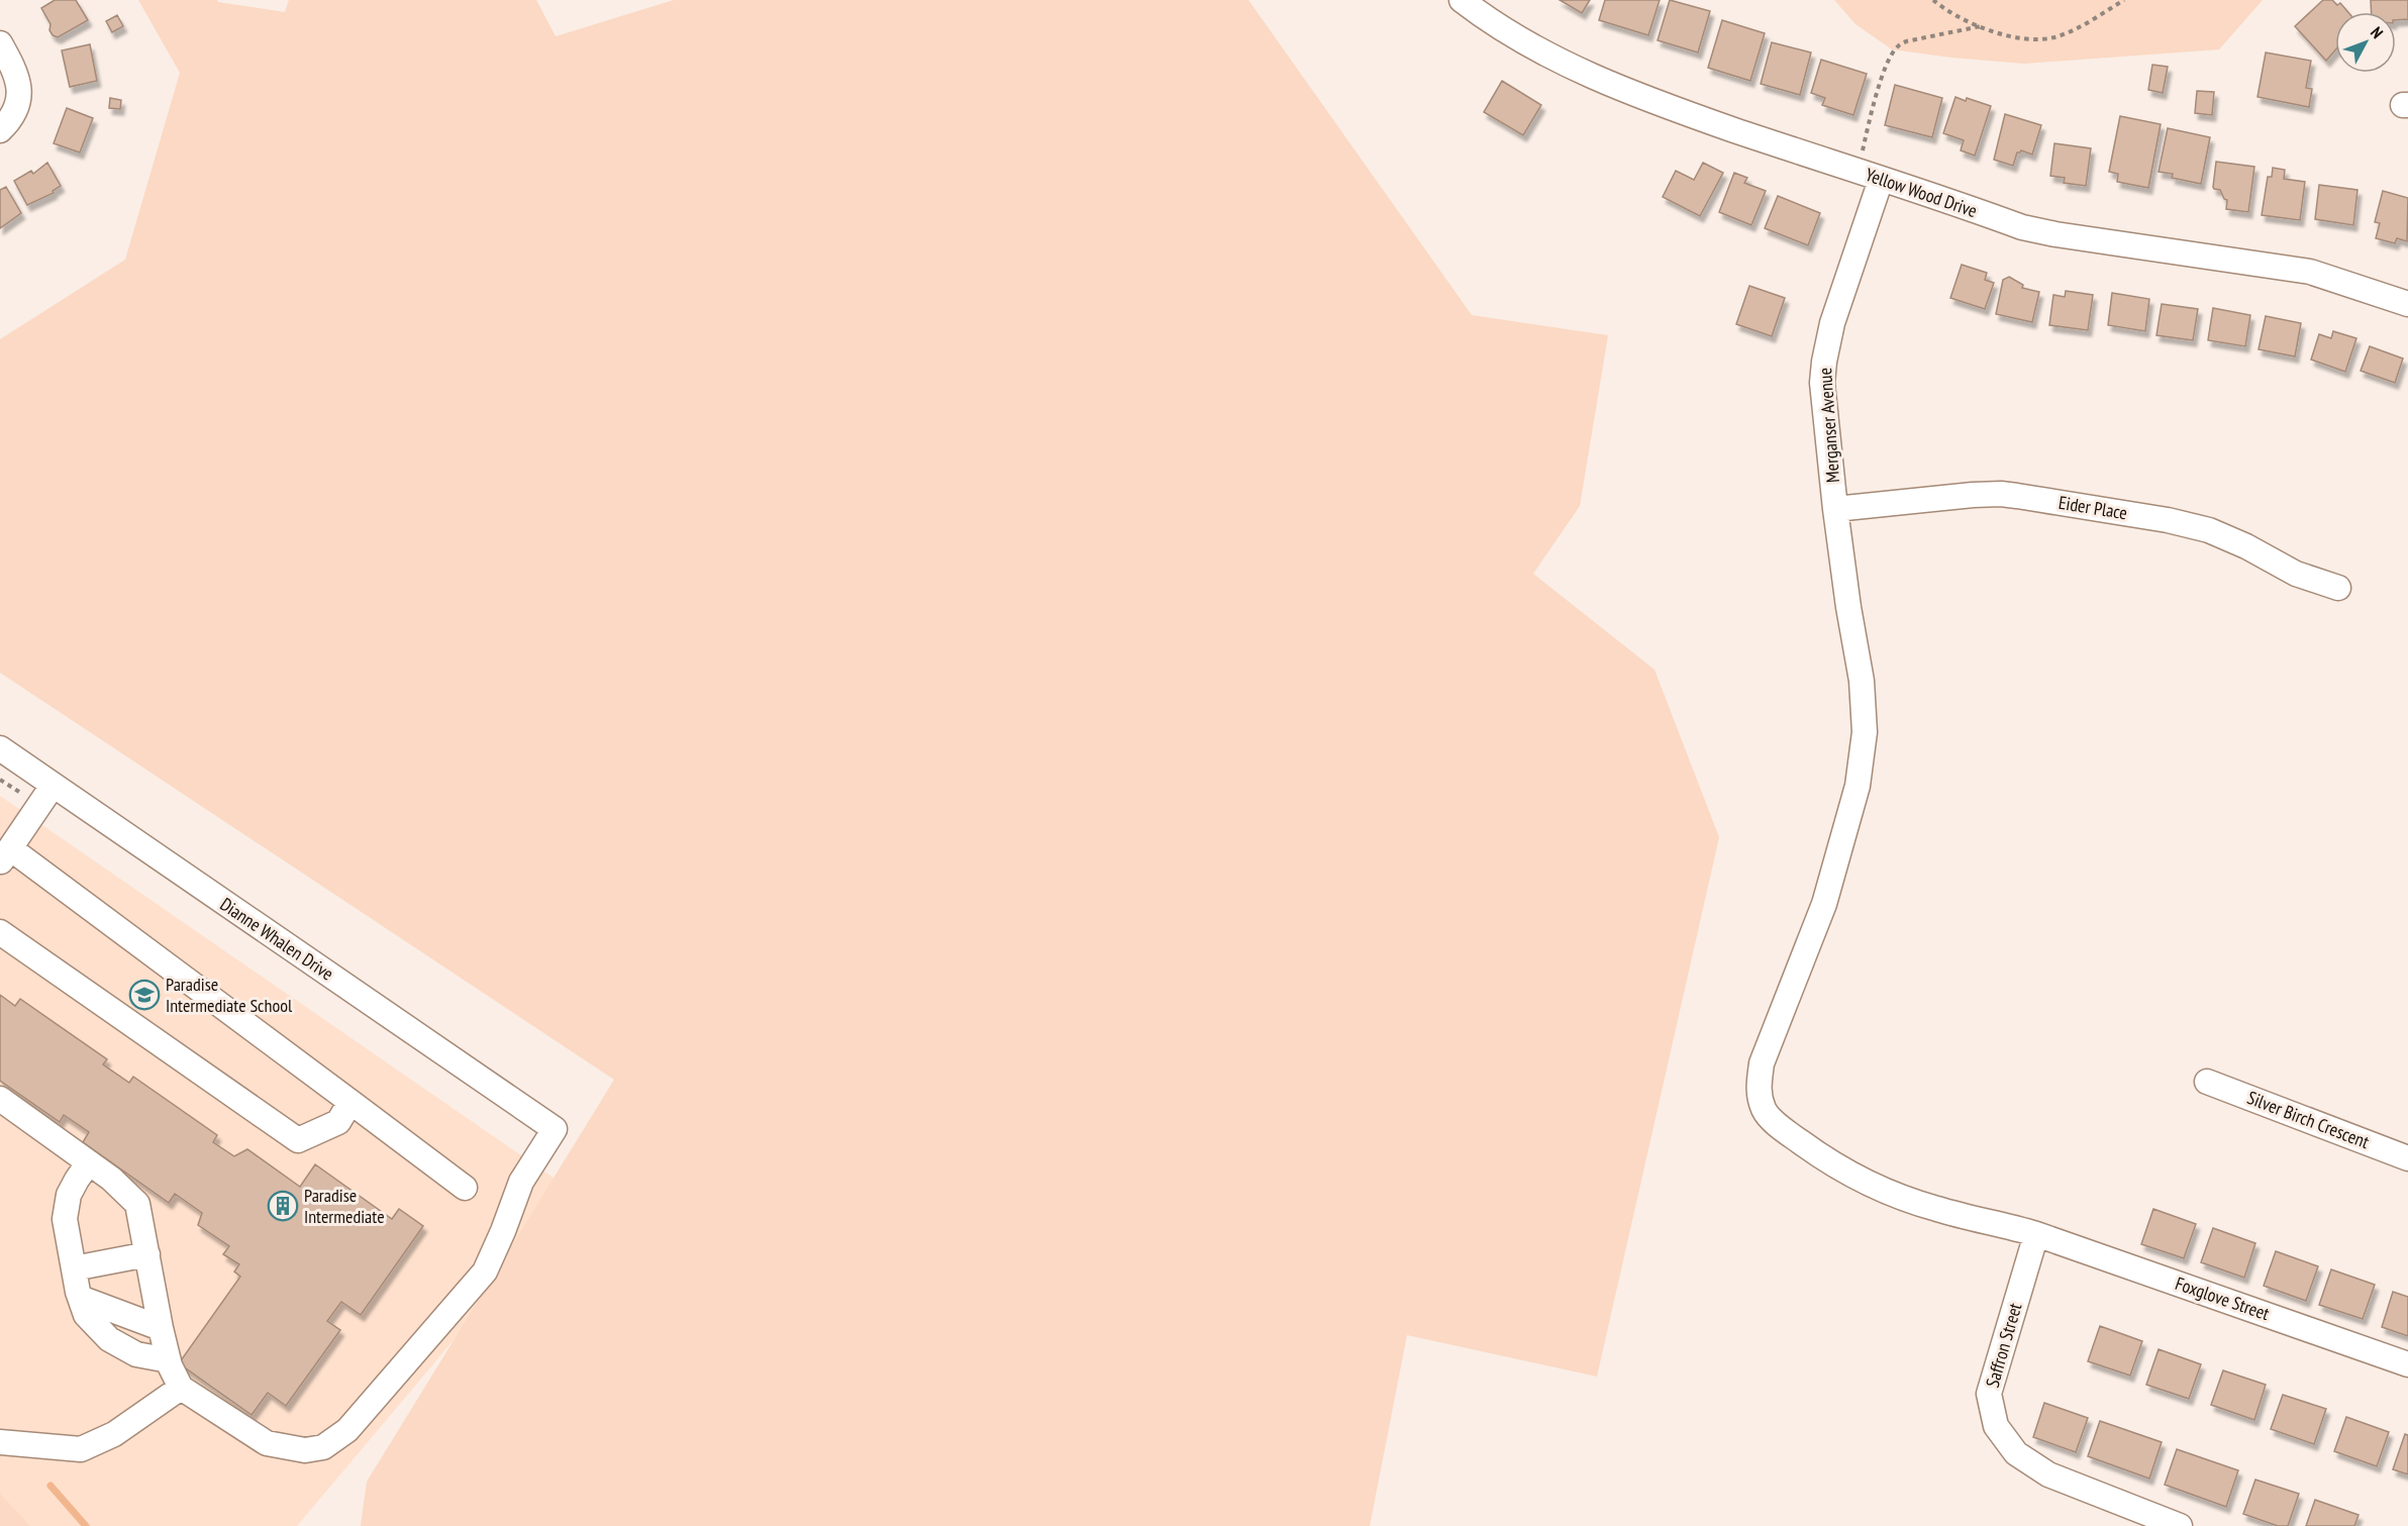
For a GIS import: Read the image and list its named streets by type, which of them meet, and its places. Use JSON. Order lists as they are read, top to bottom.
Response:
{
  "streets": {
    "street": [
      "Yellow Wood Drive",
      "Merganser Avenue",
      "Eider Place",
      "Dianne Whalen Drive",
      "Silver Birch Crescent",
      "Foxglove Street",
      "Saffron Street"
    ]
  },
  "crossings": [
    ["Yellow Wood Drive", "Merganser Avenue"],
    ["Merganser Avenue", "Eider Place"],
    ["Merganser Avenue", "Foxglove Street"],
    ["Merganser Avenue", "Saffron Street"],
    ["Foxglove Street", "Saffron Street"]
  ],
  "places": {
    "school or university": ["Paradise Intermediate School"],
    "building": ["Paradise Intermediate"]
  },
  "north": "top right"
}
